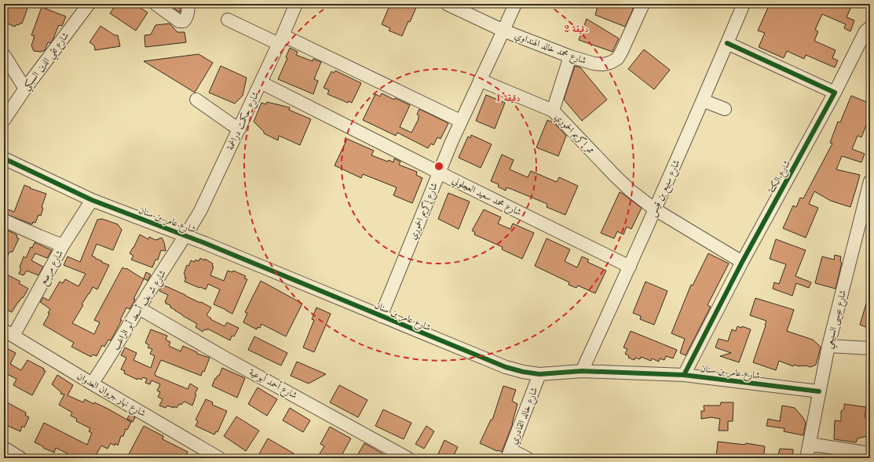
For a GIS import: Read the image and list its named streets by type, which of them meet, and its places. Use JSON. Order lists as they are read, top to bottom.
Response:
{
  "streets": {
    "street": [
      "شارع محمد خالد الهنداوي",
      "شارع تقي الدين السبكي",
      "شارع حكمت دراغمة",
      "ممر إكريم الحموري",
      "شارع الكتة",
      "شارع سبيع بن قيس",
      "شارع محمد سعيد العجلوني",
      "شارع إكريم الحموري",
      "شارع عامر بن سنان",
      "شارع مرصع",
      "شارع شريف أسعد أبو الراغب",
      "شارع عيسى السبيعي",
      "شارع أحمد أبوعية",
      "شارع نهار جروان العدوان",
      "شارع خالد القادري"
    ]
  },
  "crossings": [
    ["شارع محمد خالد الهنداوي", "شارع إكريم الحموري"],
    ["شارع حكمت دراغمة", "شارع محمد سعيد العجلوني"],
    ["شارع حكمت دراغمة", "شارع عامر بن سنان"],
    ["شارع حكمت دراغمة", "شارع شريف أسعد أبو الراغب"],
    ["ممر إكريم الحموري", "شارع الكتة"],
    ["ممر إكريم الحموري", "شارع سبيع بن قيس"],
    ["ممر إكريم الحموري", "شارع إكريم الحموري"],
    ["شارع الكتة", "شارع عامر بن سنان"],
    ["شارع سبيع بن قيس", "شارع محمد سعيد العجلوني"],
    ["شارع سبيع بن قيس", "شارع عامر بن سنان"],
    ["شارع محمد سعيد العجلوني", "شارع إكريم الحموري"],
    ["شارع إكريم الحموري", "شارع عامر بن سنان"],
    ["شارع عامر بن سنان", "شارع مرصع"],
    ["شارع عامر بن سنان", "شارع شريف أسعد أبو الراغب"],
    ["شارع عامر بن سنان", "شارع عيسى السبيعي"],
    ["شارع عامر بن سنان", "شارع خالد القادري"],
    ["شارع مرصع", "شارع نهار جروان العدوان"],
    ["شارع شريف أسعد أبو الراغب", "شارع أحمد أبوعية"],
    ["شارع شريف أسعد أبو الراغب", "شارع نهار جروان العدوان"]
  ],
  "rings": ["2 دقيقة", "1 دقيقة"]
}
